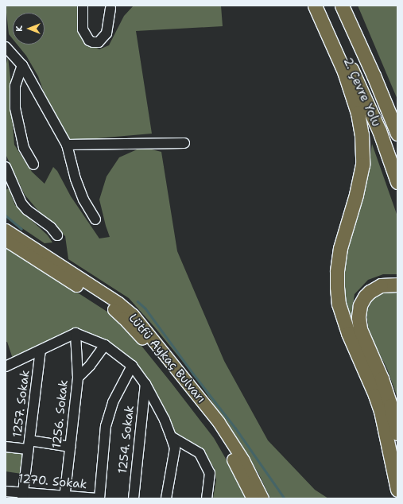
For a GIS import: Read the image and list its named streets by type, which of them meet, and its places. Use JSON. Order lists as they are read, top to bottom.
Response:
{
  "streets": {
    "highway": ["2. Çevre Yolu"],
    "main road": ["Lütfü Aykaç Bulvarı"],
    "street": [
      "1257. Sokak",
      "1256. Sokak",
      "1254. Sokak",
      "1270. Sokak"
    ]
  },
  "crossings": [
    ["1257. Sokak", "1270. Sokak"],
    ["1256. Sokak", "1270. Sokak"]
  ],
  "north": "left"
}
